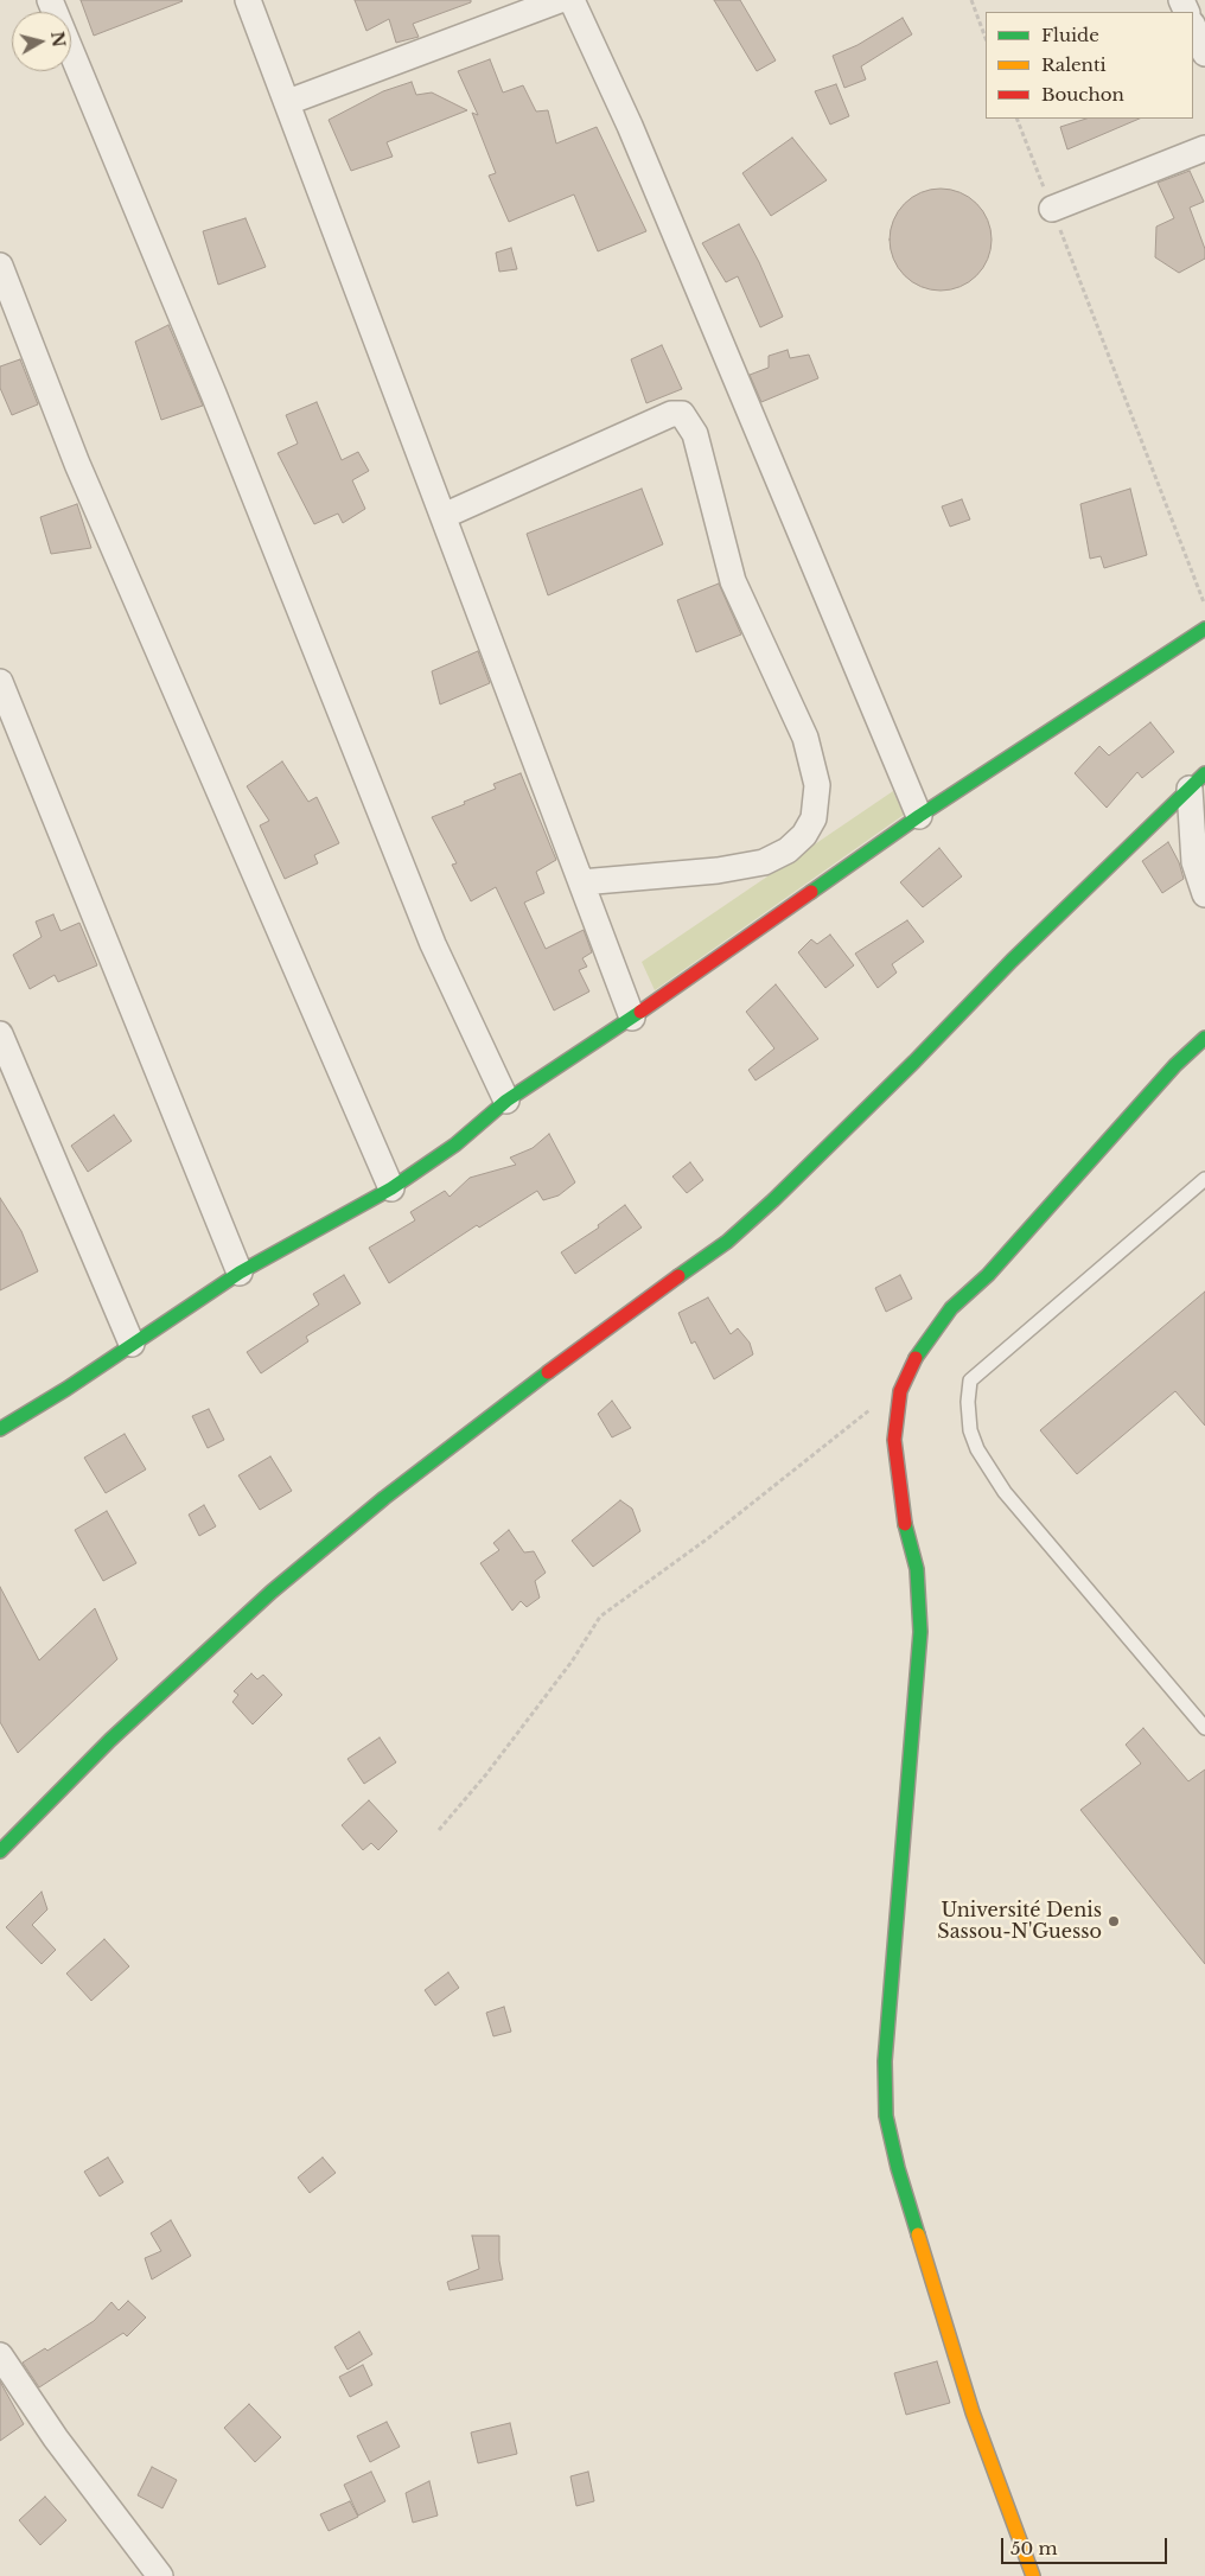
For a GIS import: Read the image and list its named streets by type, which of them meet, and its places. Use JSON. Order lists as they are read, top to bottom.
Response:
{
  "places": ["Université Denis Sassou-N'Guesso"],
  "legend": ["Fluide", "Ralenti", "Bouchon"],
  "scale_bar": "50 m",
  "north": "right"
}
